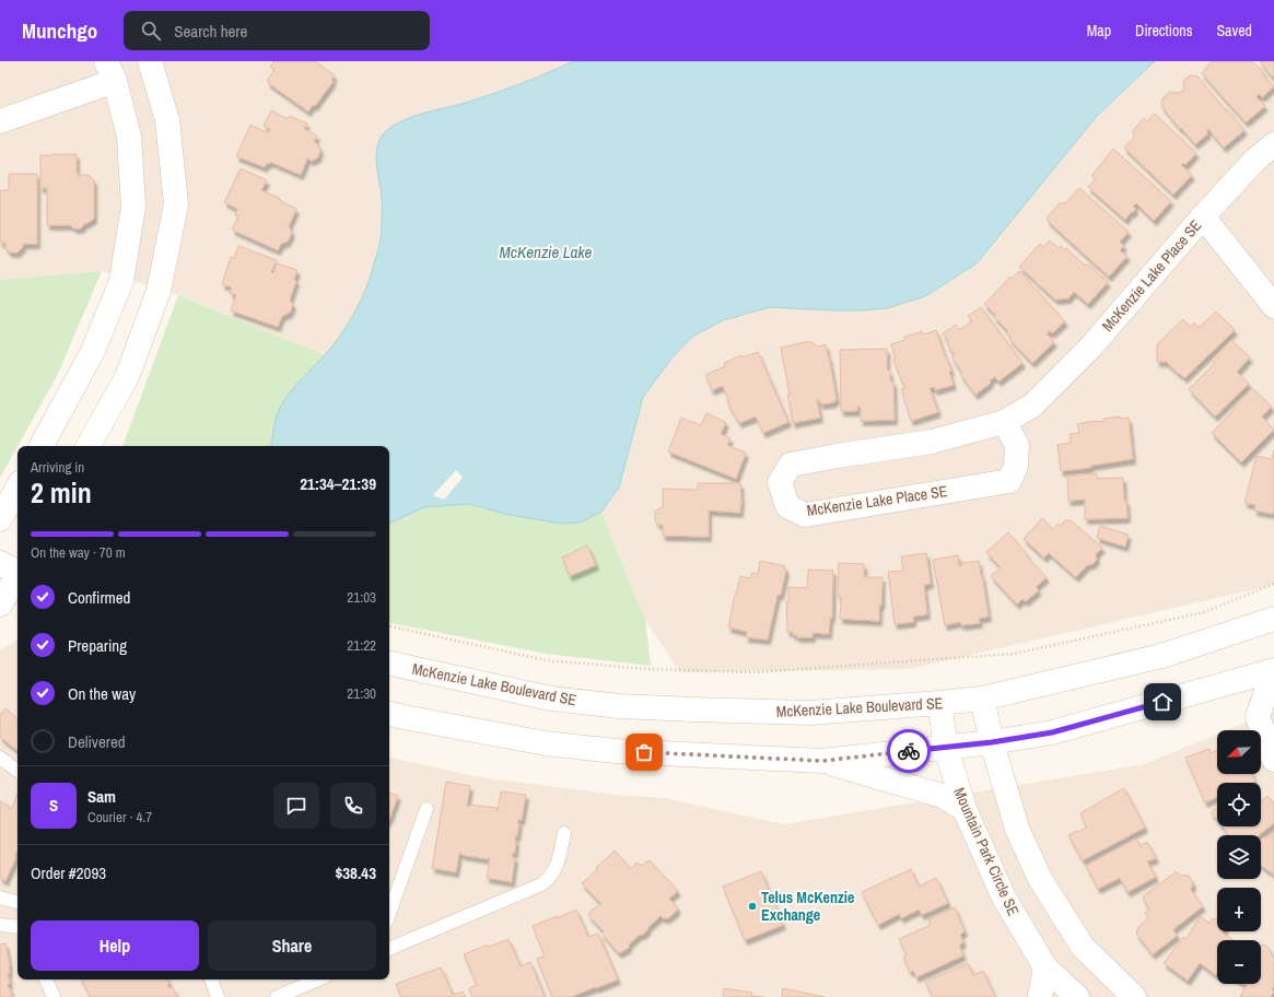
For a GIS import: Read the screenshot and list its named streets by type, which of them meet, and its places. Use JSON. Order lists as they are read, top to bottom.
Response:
{
  "streets": {
    "street": ["McKenzie Lake Place SE", "McKenzie Lake Boulevard SE", "Mountain Park Circle SE"]
  },
  "crossings": [
    ["McKenzie Lake Boulevard SE", "Mountain Park Circle SE"]
  ],
  "water": ["McKenzie Lake"],
  "places": ["Telus McKenzie Exchange"],
  "north": "bottom left",
  "page": {
    "header": "Munchgo",
    "search": "Search here",
    "nav": ["Map", "Directions", "Saved"],
    "heading": ["2 min", "Arriving in", "21:34–21:39"],
    "panel": [
      "Sam",
      "Courier · 4.7",
      "Order #2093",
      "$38.43"
    ],
    "bar": "On the way · 70 m",
    "list": [
      ["Confirmed", "21:03"],
      ["Preparing", "21:22"],
      ["On the way", "21:30"],
      "Delivered"
    ],
    "map_buttons": ["+", "−"],
    "round": "S",
    "buttons": ["Help", "Share"]
  }
}
